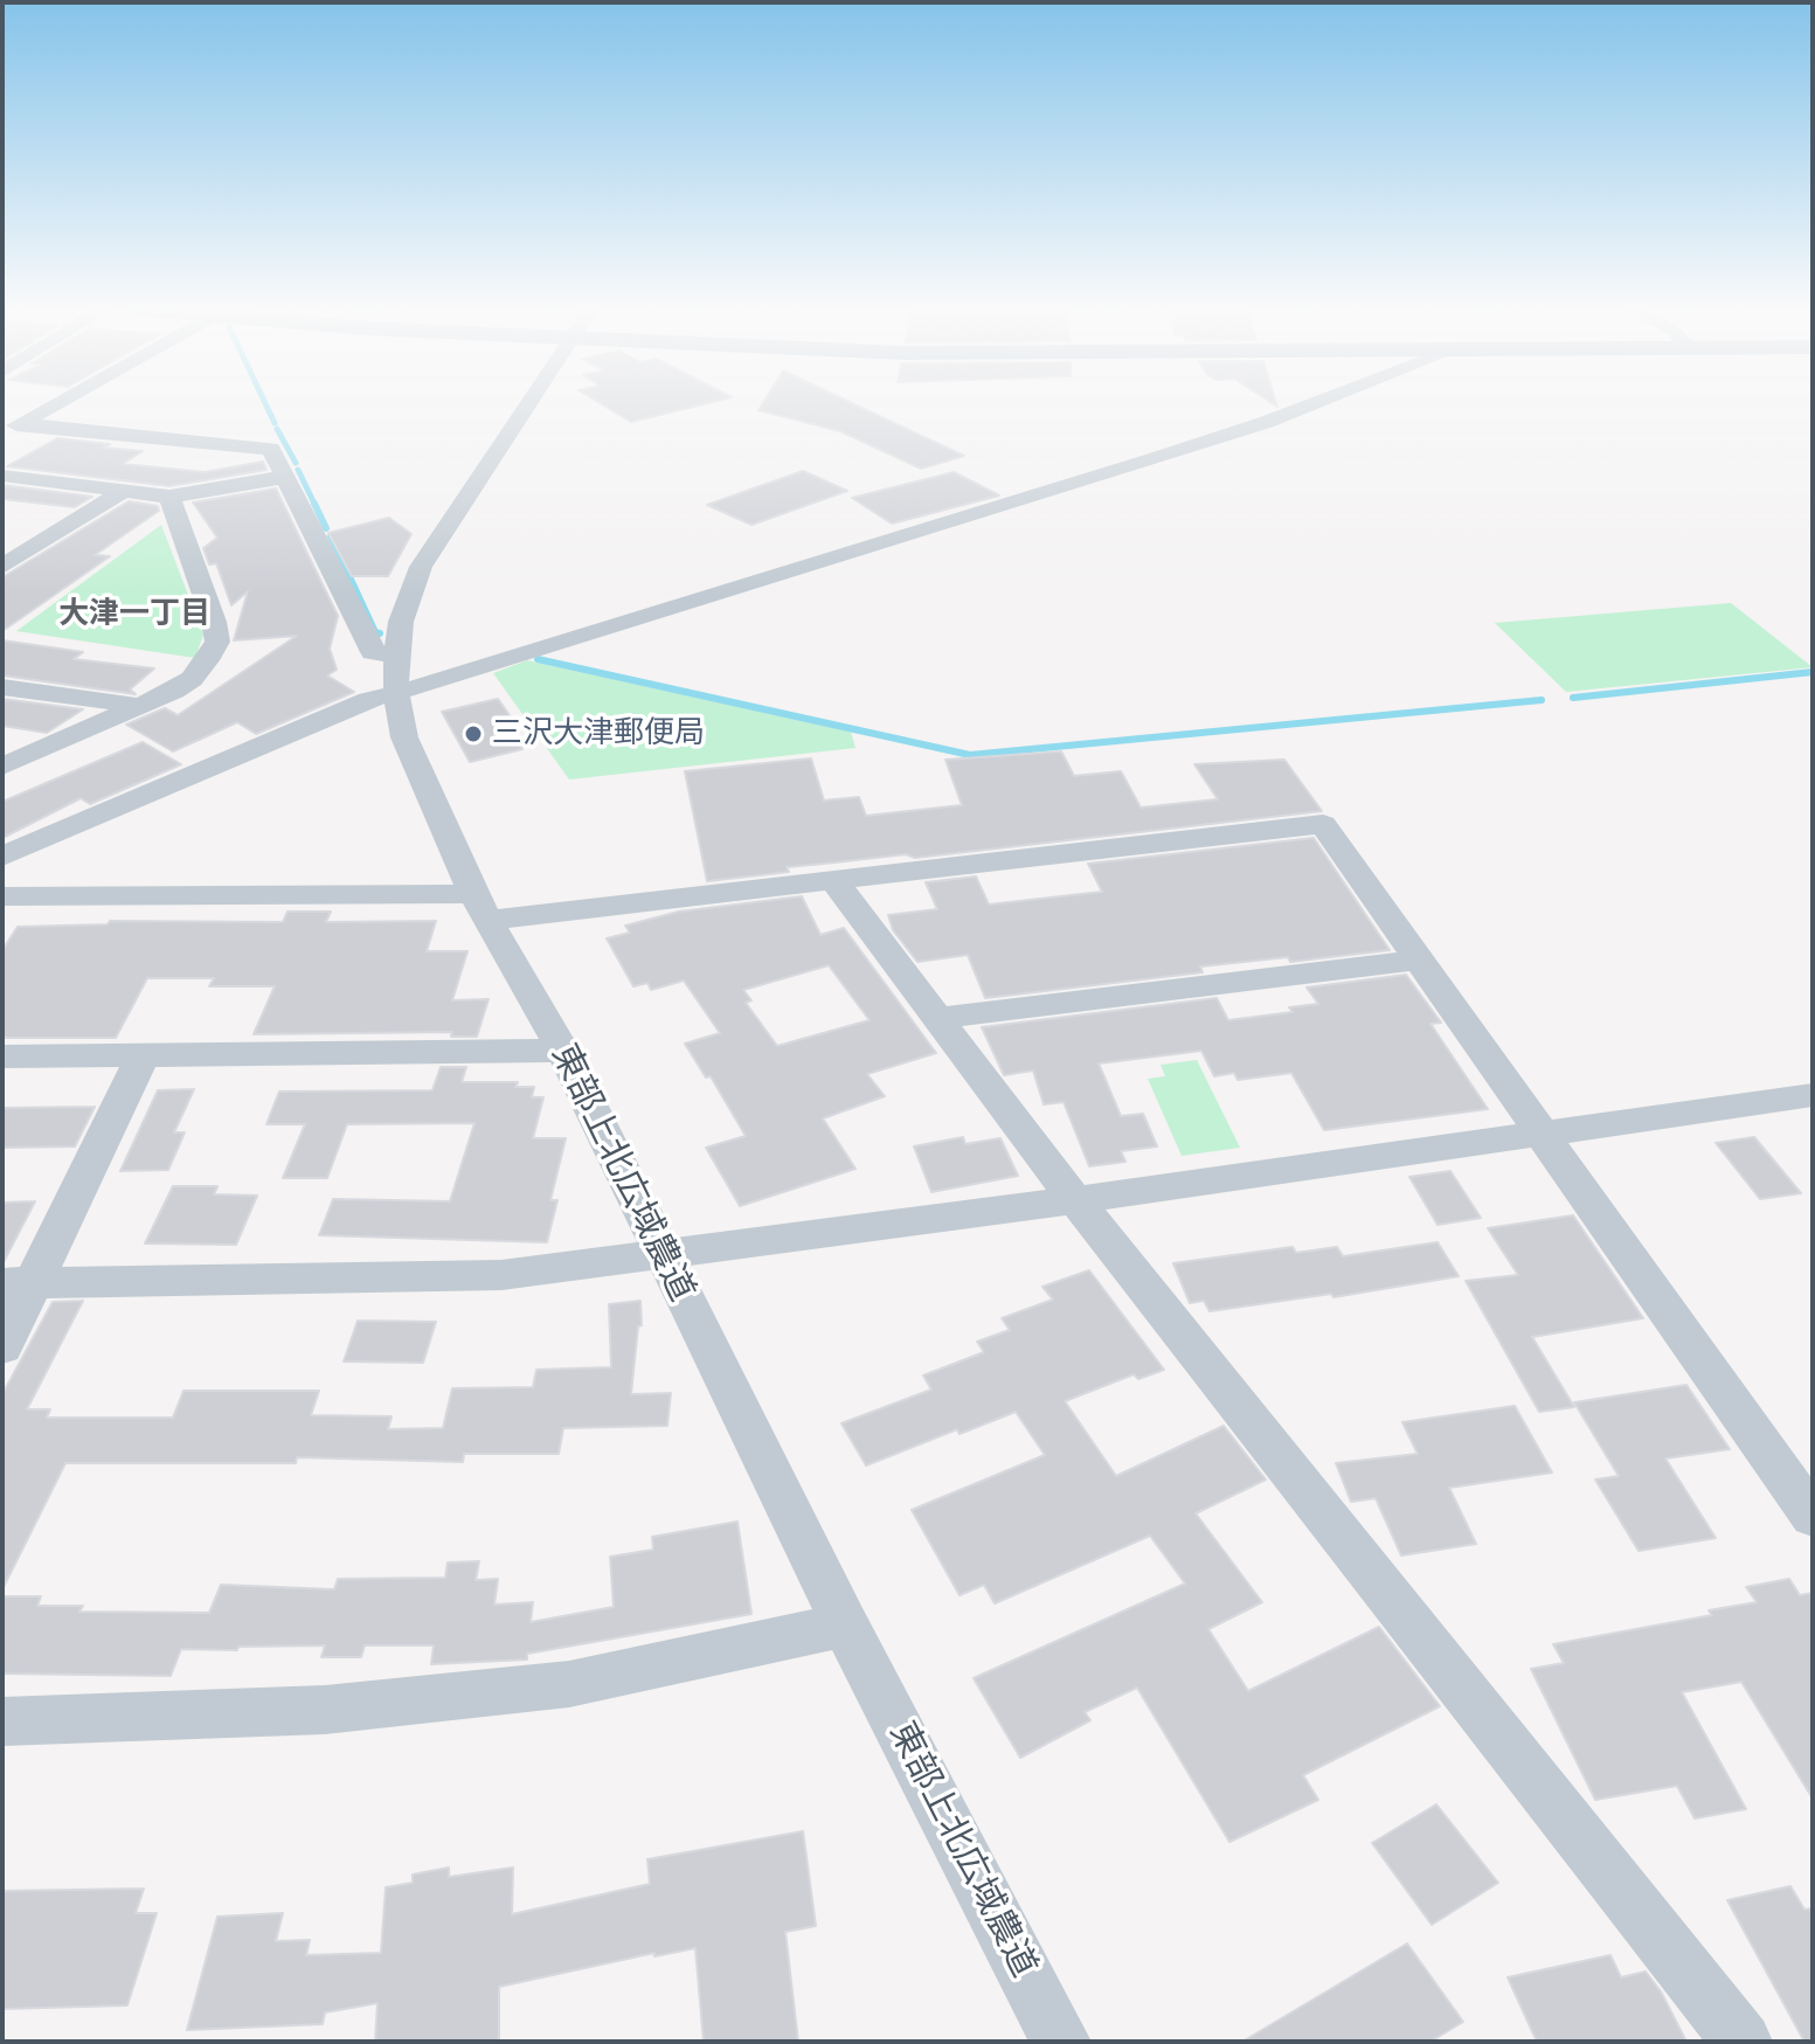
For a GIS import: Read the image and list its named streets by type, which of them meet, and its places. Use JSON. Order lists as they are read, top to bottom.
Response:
{
  "streets": {
    "street": ["東部上北広域農道"]
  },
  "districts": ["大津一丁目"],
  "places": ["三沢大津郵便局"]
}
